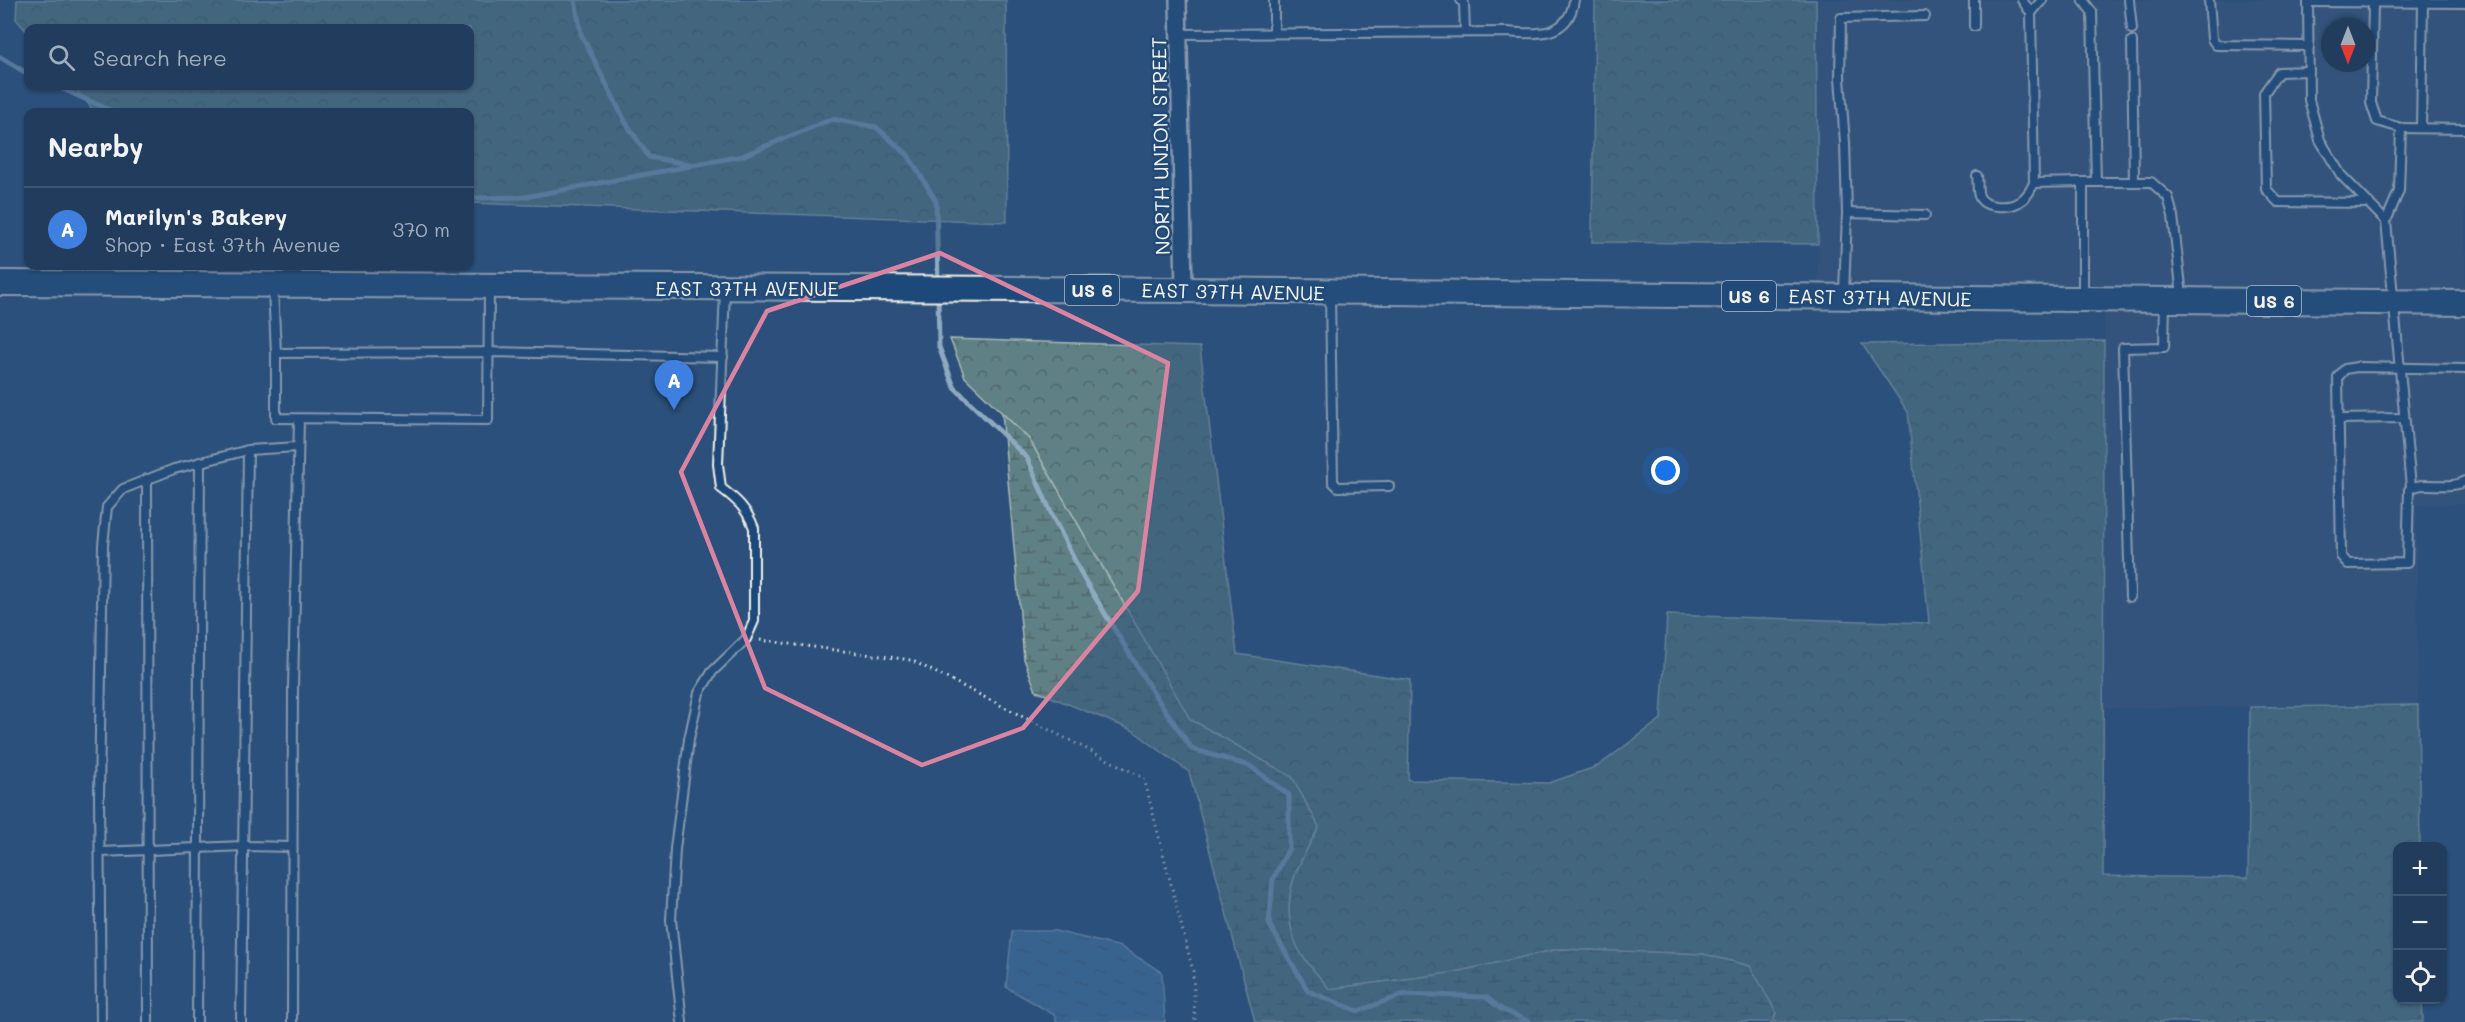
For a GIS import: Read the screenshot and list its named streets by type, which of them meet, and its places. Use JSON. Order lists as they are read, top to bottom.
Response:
{
  "streets": {
    "main road": ["EAST 37TH AVENUE", "US 6"],
    "street": ["NORTH UNION STREET"]
  },
  "crossings": [
    ["NORTH UNION STREET", "EAST 37TH AVENUE"]
  ],
  "north": "bottom",
  "page": {
    "search": "Search here",
    "heading": "Nearby",
    "list": [
      {
        "mark": "A",
        "name": "Marilyn's Bakery",
        "note": "Shop · East 37th Avenue",
        "value": "370 m"
      }
    ],
    "pins": "A",
    "map_buttons": ["+", "−"]
  }
}
